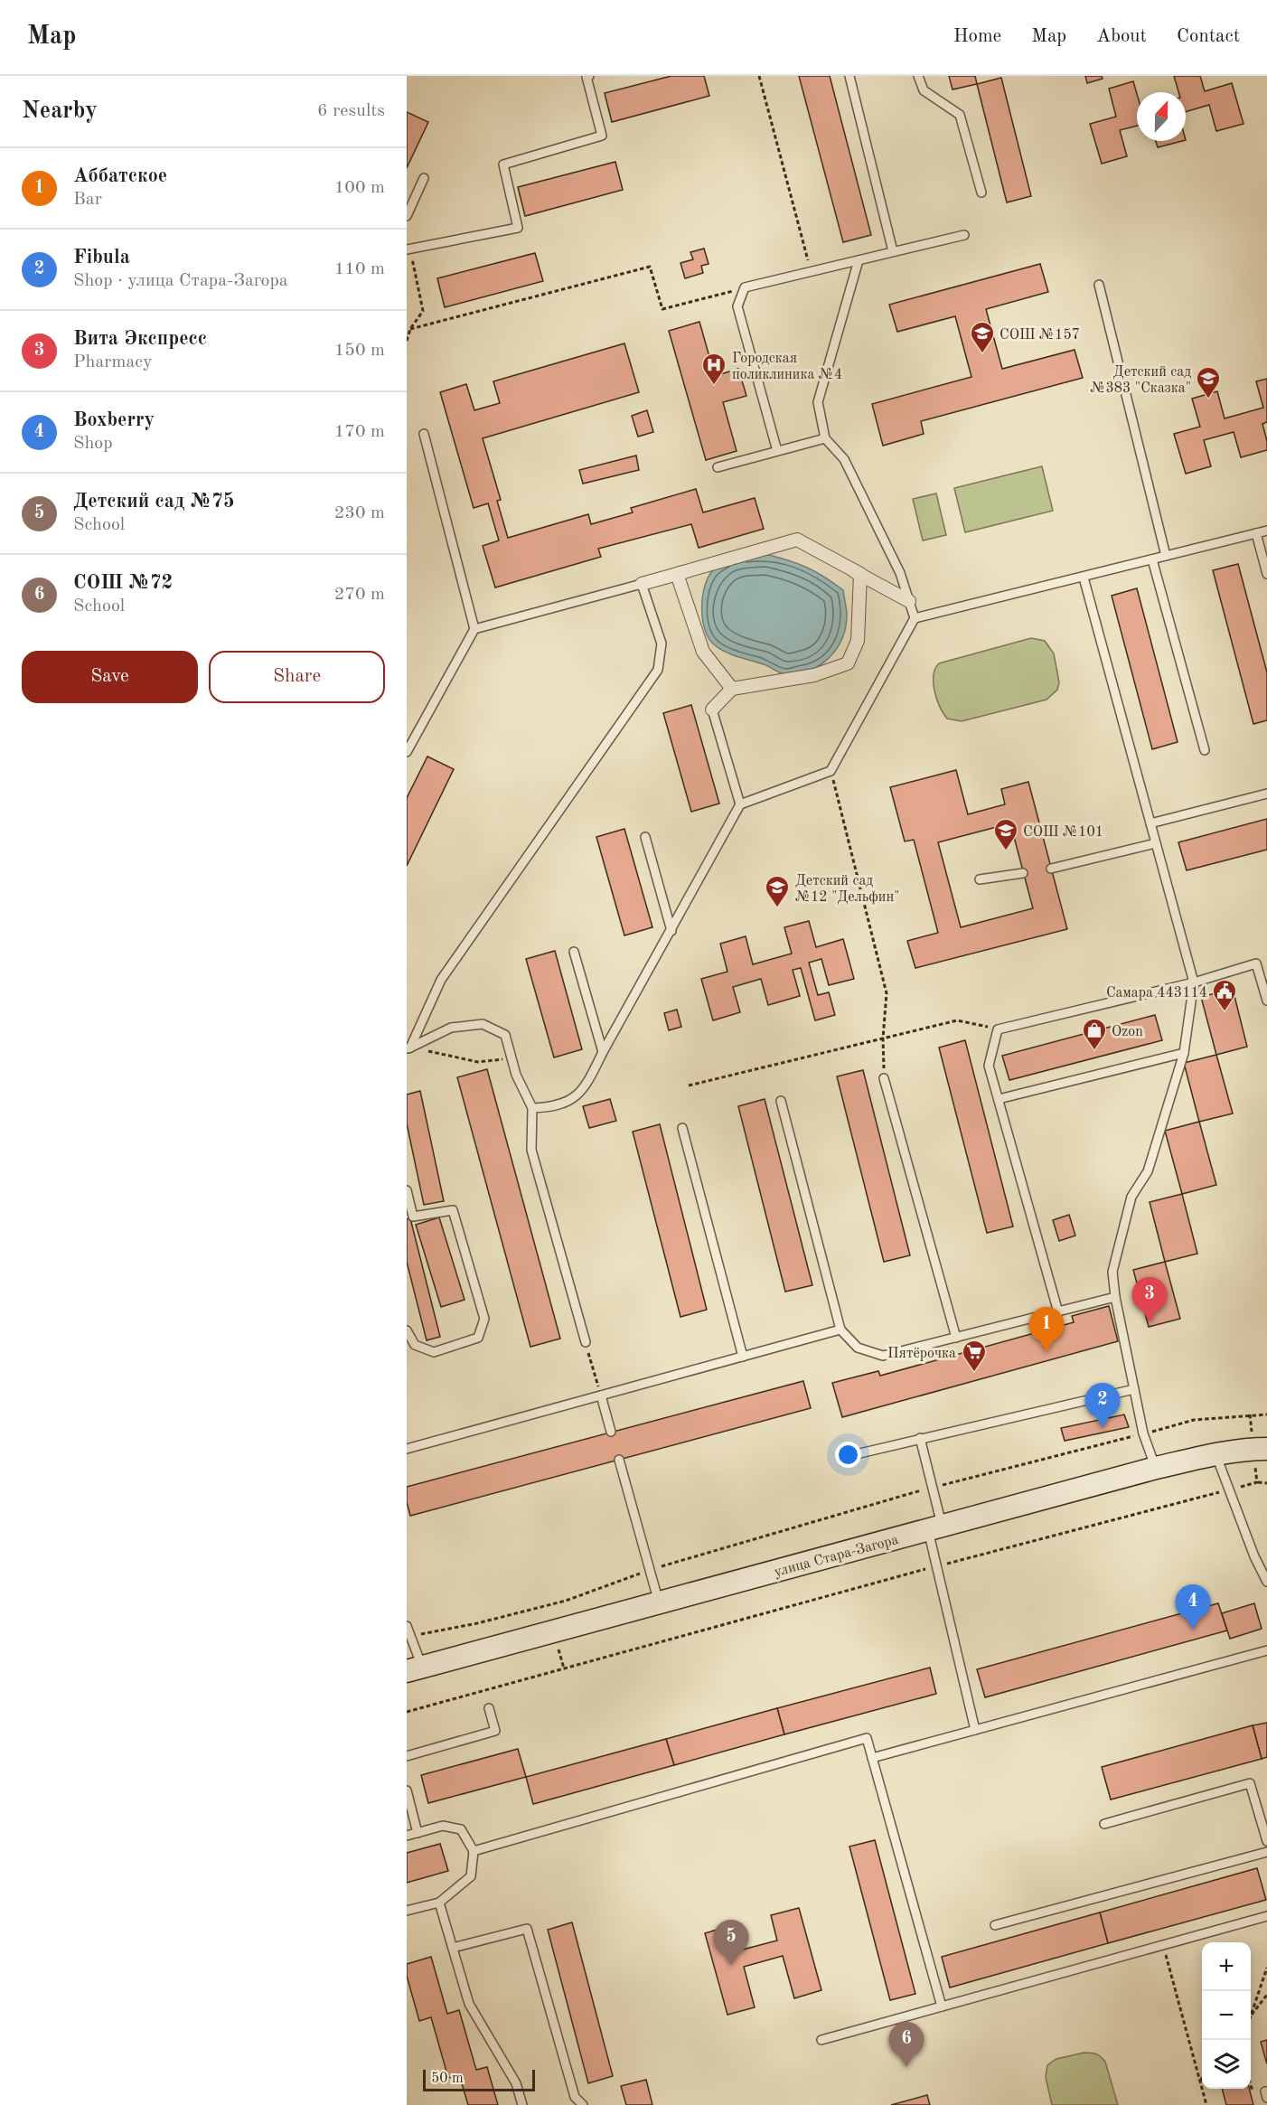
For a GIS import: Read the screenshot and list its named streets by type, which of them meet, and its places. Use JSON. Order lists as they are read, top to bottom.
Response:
{
  "streets": {
    "main road": ["улица Стара-Загора"]
  },
  "places": {
    "school or university": [
      "СОШ №157",
      "Детский сад №383 \"Сказка\"",
      "СОШ №101",
      "Детский сад №12 \"Дельфин\""
    ],
    "hospital": ["Городская поликлиника №4"],
    "public building": ["Самара 443114"],
    "shop": ["Ozon"],
    "supermarket": ["Пятёрочка"]
  },
  "scale_bar": "50 m",
  "north": "top",
  "page": {
    "header": "Map",
    "nav": [
      "Home",
      "Map",
      "About",
      "Contact"
    ],
    "heading": ["Nearby", "6 results"],
    "list": [
      {
        "mark": "1",
        "name": "Аббатское",
        "note": "Bar",
        "value": "100 m"
      },
      {
        "mark": "2",
        "name": "Fibula",
        "note": "Shop · улица Стара-Загора",
        "value": "110 m"
      },
      {
        "mark": "3",
        "name": "Вита Экспресс",
        "note": "Pharmacy",
        "value": "150 m"
      },
      {
        "mark": "4",
        "name": "Boxberry",
        "note": "Shop",
        "value": "170 m"
      },
      {
        "mark": "5",
        "name": "Детский сад №75",
        "note": "School",
        "value": "230 m"
      },
      {
        "mark": "6",
        "name": "СОШ №72",
        "note": "School",
        "value": "270 m"
      }
    ],
    "buttons": ["Save", "Share"],
    "pins": [
      "3",
      "1",
      "2",
      "4",
      "5",
      "6"
    ],
    "map_buttons": ["+", "−"],
    "scale": "50 m"
  }
}
